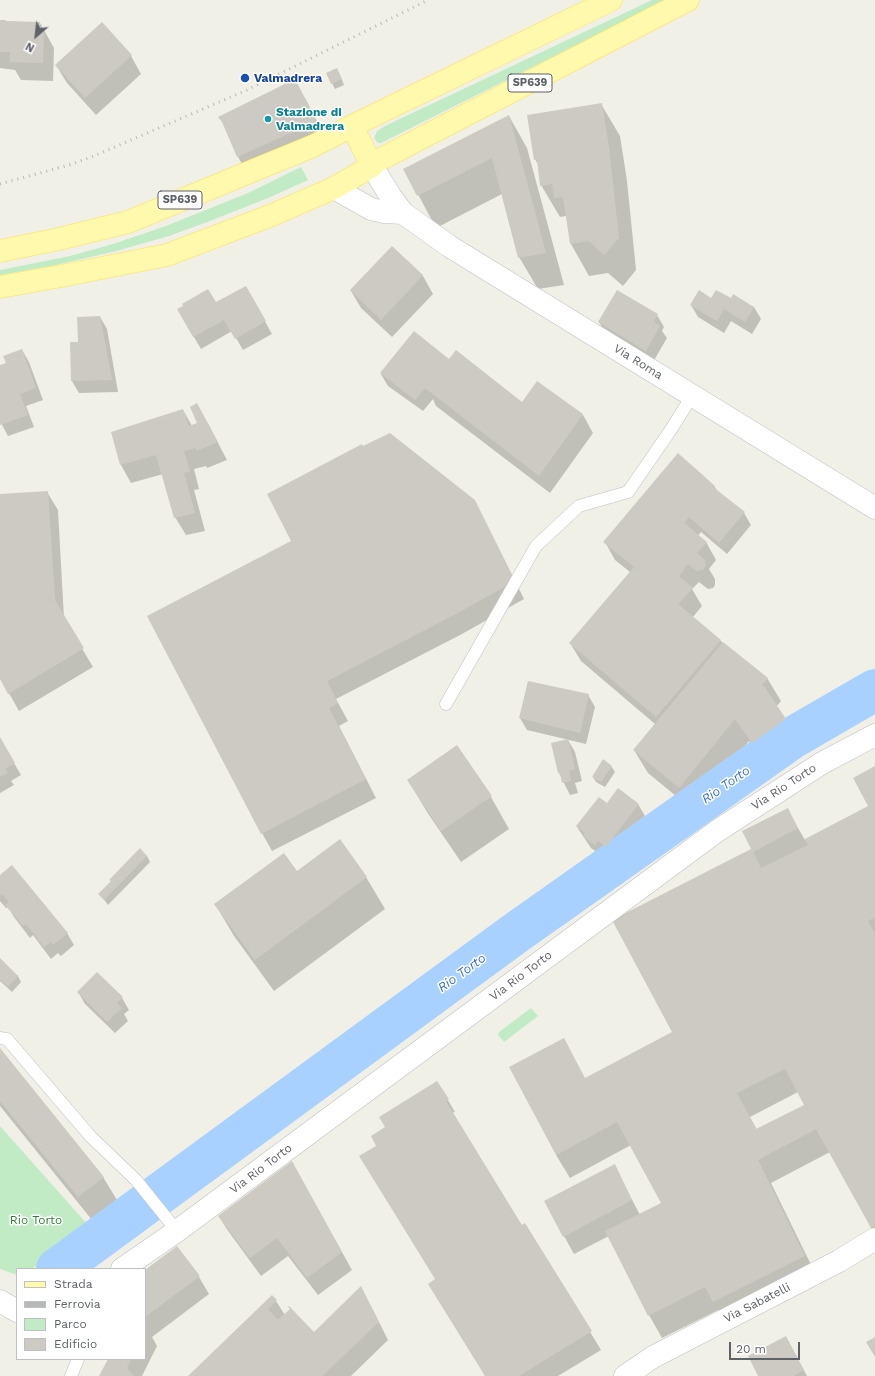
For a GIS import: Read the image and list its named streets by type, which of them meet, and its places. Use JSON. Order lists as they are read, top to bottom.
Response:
{
  "streets": {
    "main road": ["SP639"],
    "street": ["Via Roma", "Via Rio Torto", "Via Sabatelli"]
  },
  "crossings": [
    ["SP639", "Via Roma"]
  ],
  "water": ["Rio Torto"],
  "parks": ["Rio Torto"],
  "places": ["Valmadrera", "Stazione di Valmadrera"],
  "legend": [
    "Strada",
    "Ferrovia",
    "Parco",
    "Edificio"
  ],
  "scale_bar": "20 m",
  "north": "bottom left"
}
